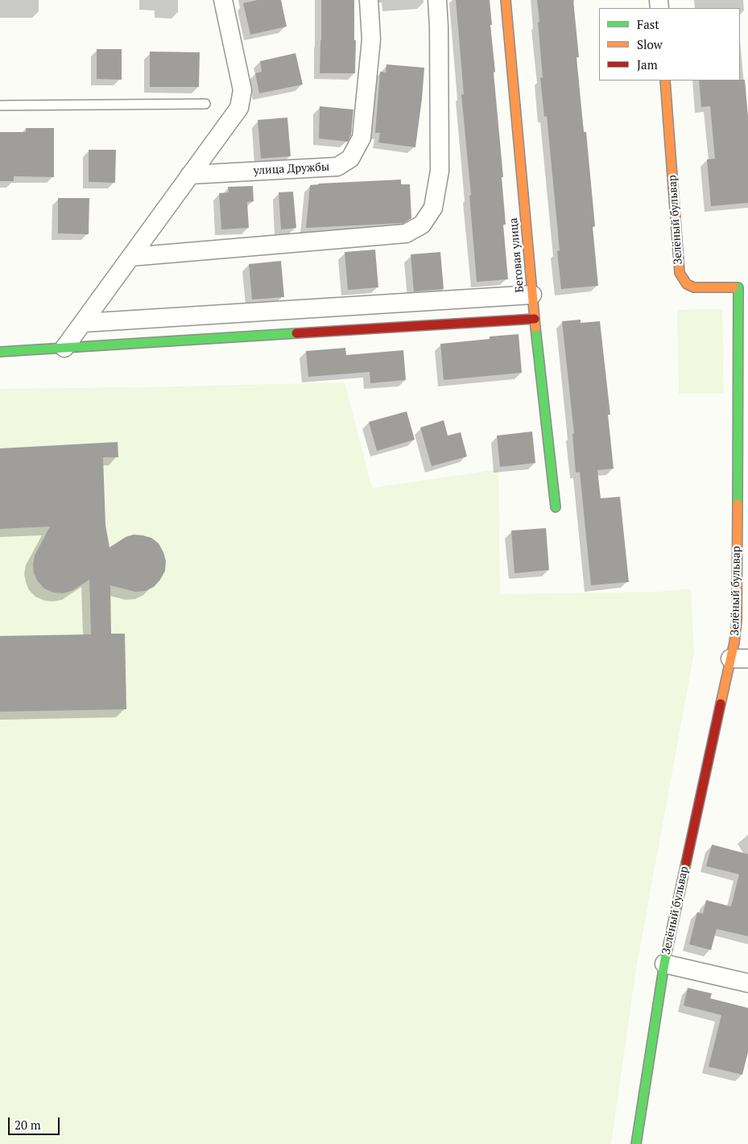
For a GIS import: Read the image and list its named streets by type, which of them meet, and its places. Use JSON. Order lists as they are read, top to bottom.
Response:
{
  "streets": {
    "street": ["улица Дружбы", "Зелёный бульвар", "Беговая улица"]
  },
  "legend": ["Fast", "Slow", "Jam"],
  "scale_bar": "20 m"
}
